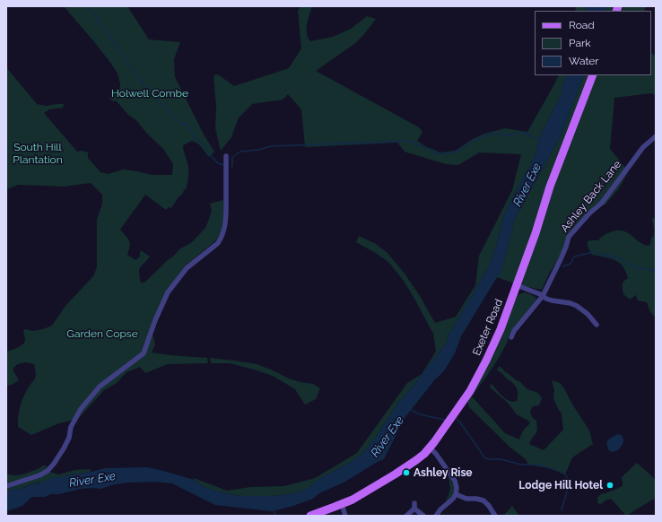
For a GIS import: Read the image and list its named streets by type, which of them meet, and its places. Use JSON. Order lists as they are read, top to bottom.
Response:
{
  "streets": {
    "main road": ["Exeter Road"],
    "street": ["Ashley Back Lane"]
  },
  "water": ["River Exe"],
  "parks": ["Holwell Combe", "South Hill Plantation", "Garden Copse"],
  "places": ["Ashley Rise", "Lodge Hill Hotel"],
  "legend": ["Road", "Park", "Water"]
}
